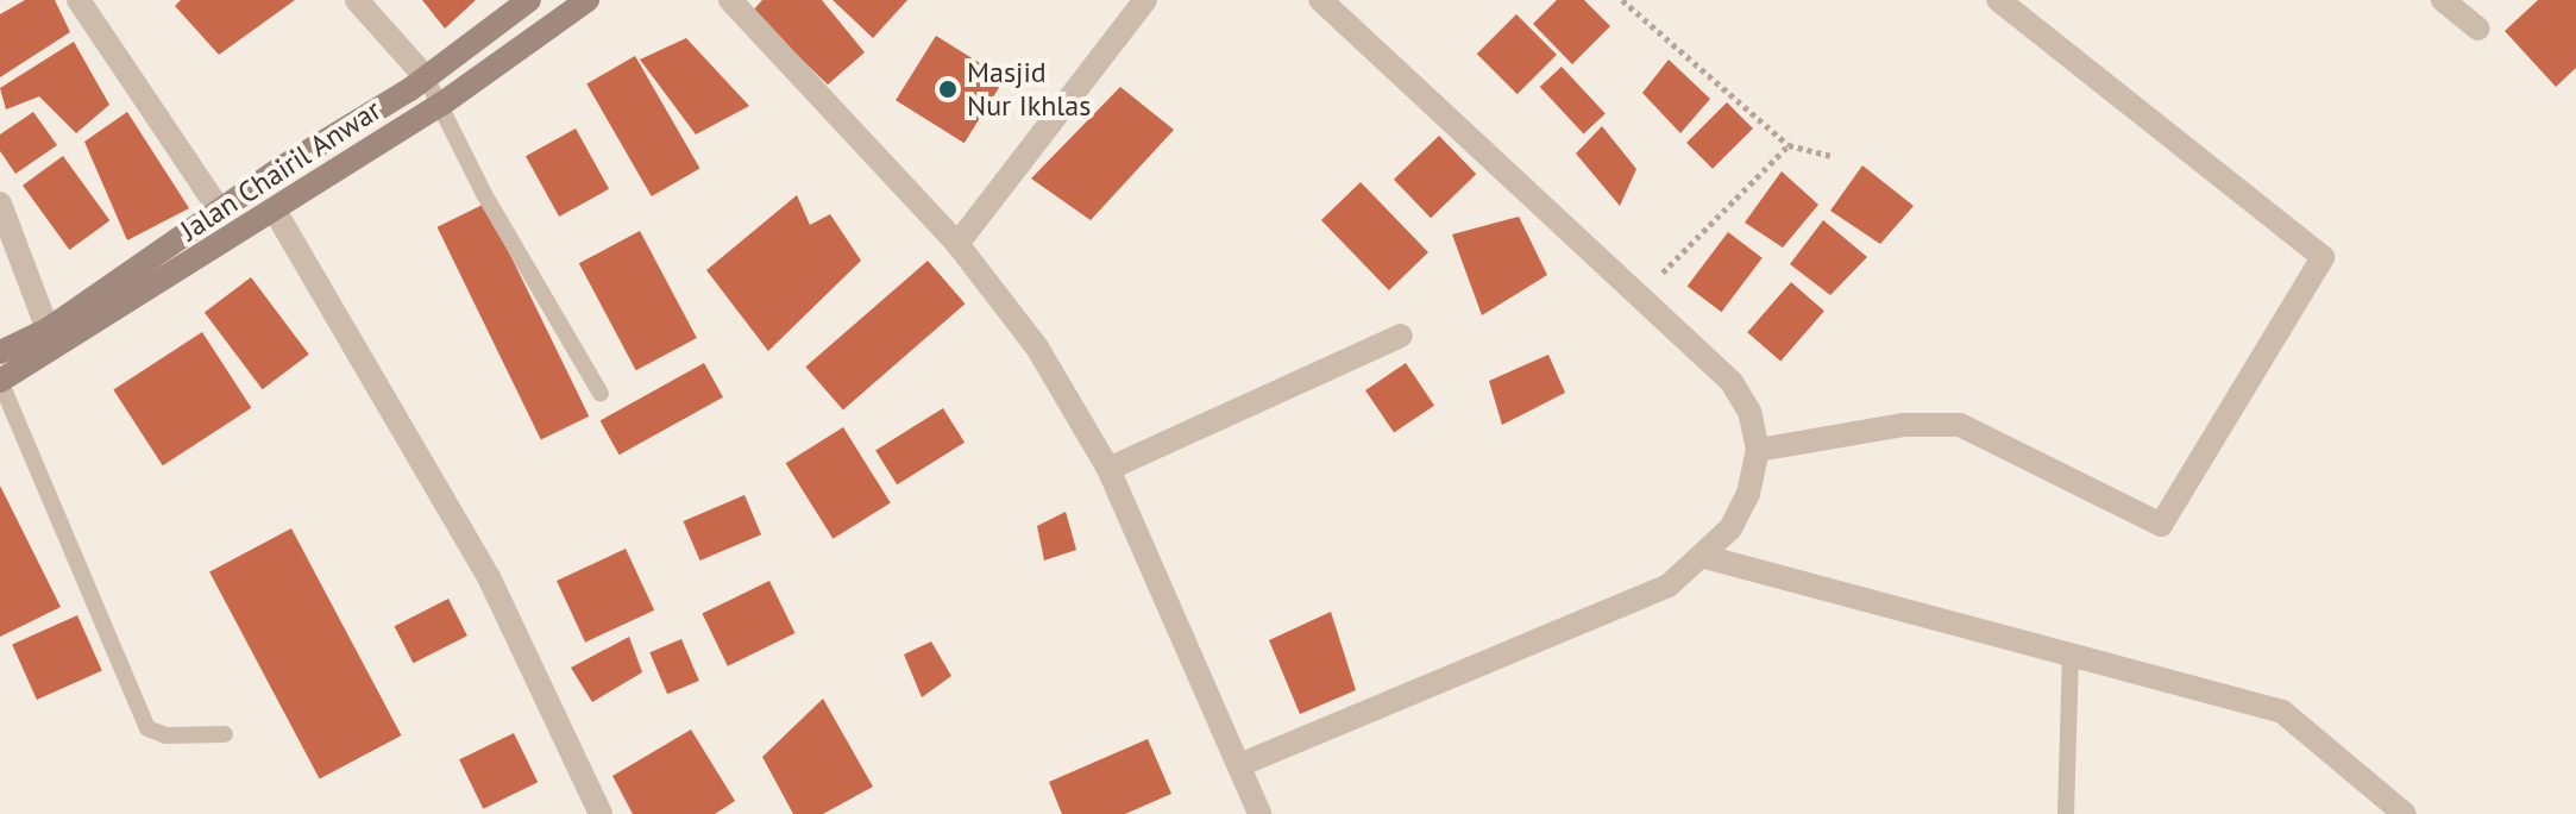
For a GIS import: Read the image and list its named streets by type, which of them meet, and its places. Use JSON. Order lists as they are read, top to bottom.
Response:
{
  "streets": {
    "main road": ["Jalan Chairil Anwar"]
  },
  "places": ["Masjid Nur Ikhlas"]
}
